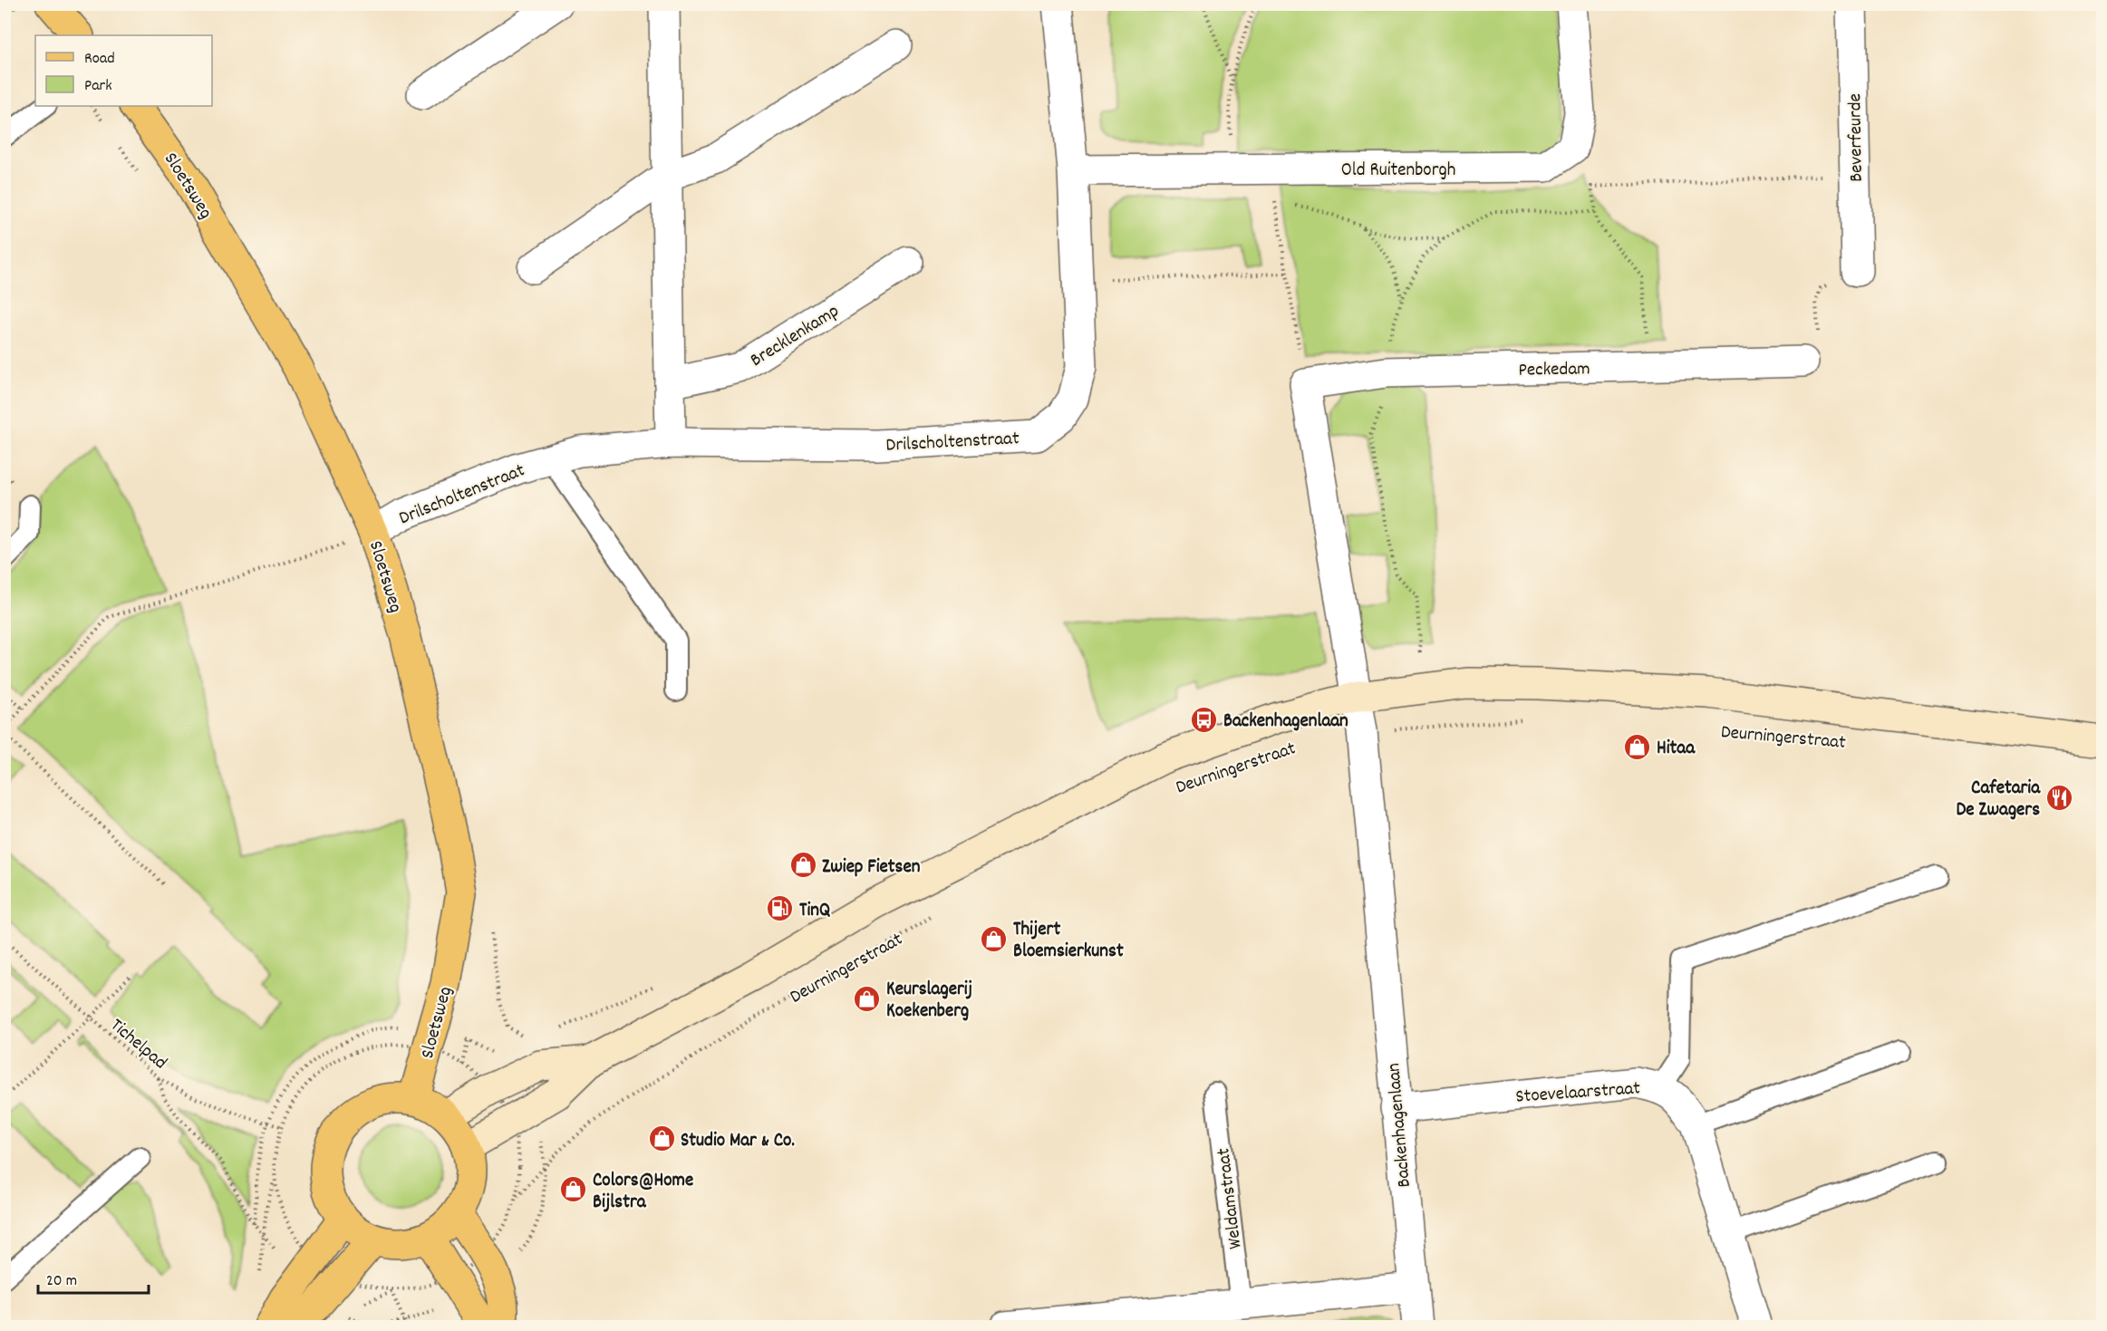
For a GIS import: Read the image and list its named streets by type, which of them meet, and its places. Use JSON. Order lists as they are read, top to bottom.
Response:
{
  "streets": {
    "main road": ["Sloetsweg", "Deurningerstraat"],
    "street": [
      "Beverfeurde",
      "Old Ruitenborgh",
      "Brecklenkamp",
      "Peckedam",
      "Drilscholtenstraat",
      "Stoevelaarstraat",
      "Backenhagenlaan"
    ],
    "lane": ["Weldamstraat"],
    "path": ["Tichelpad"]
  },
  "crossings": [
    ["Old Ruitenborgh", "Drilscholtenstraat"],
    ["Sloetsweg", "Drilscholtenstraat"],
    ["Sloetsweg", "Deurningerstraat"],
    ["Deurningerstraat", "Backenhagenlaan"],
    ["Stoevelaarstraat", "Backenhagenlaan"]
  ],
  "places": {
    "bus stop": ["Backenhagenlaan"],
    "shop": [
      "Hitaa",
      "Zwiep Fietsen",
      "Thijert Bloemsierkunst",
      "Keurslagerij Koekenberg",
      "Studio Mar & Co.",
      "Colors@Home Bijlstra"
    ],
    "restaurant": ["Cafetaria De Zwagers"],
    "fuel station": ["TinQ"]
  },
  "legend": ["Road", "Park"],
  "scale_bar": "20 m"
}
